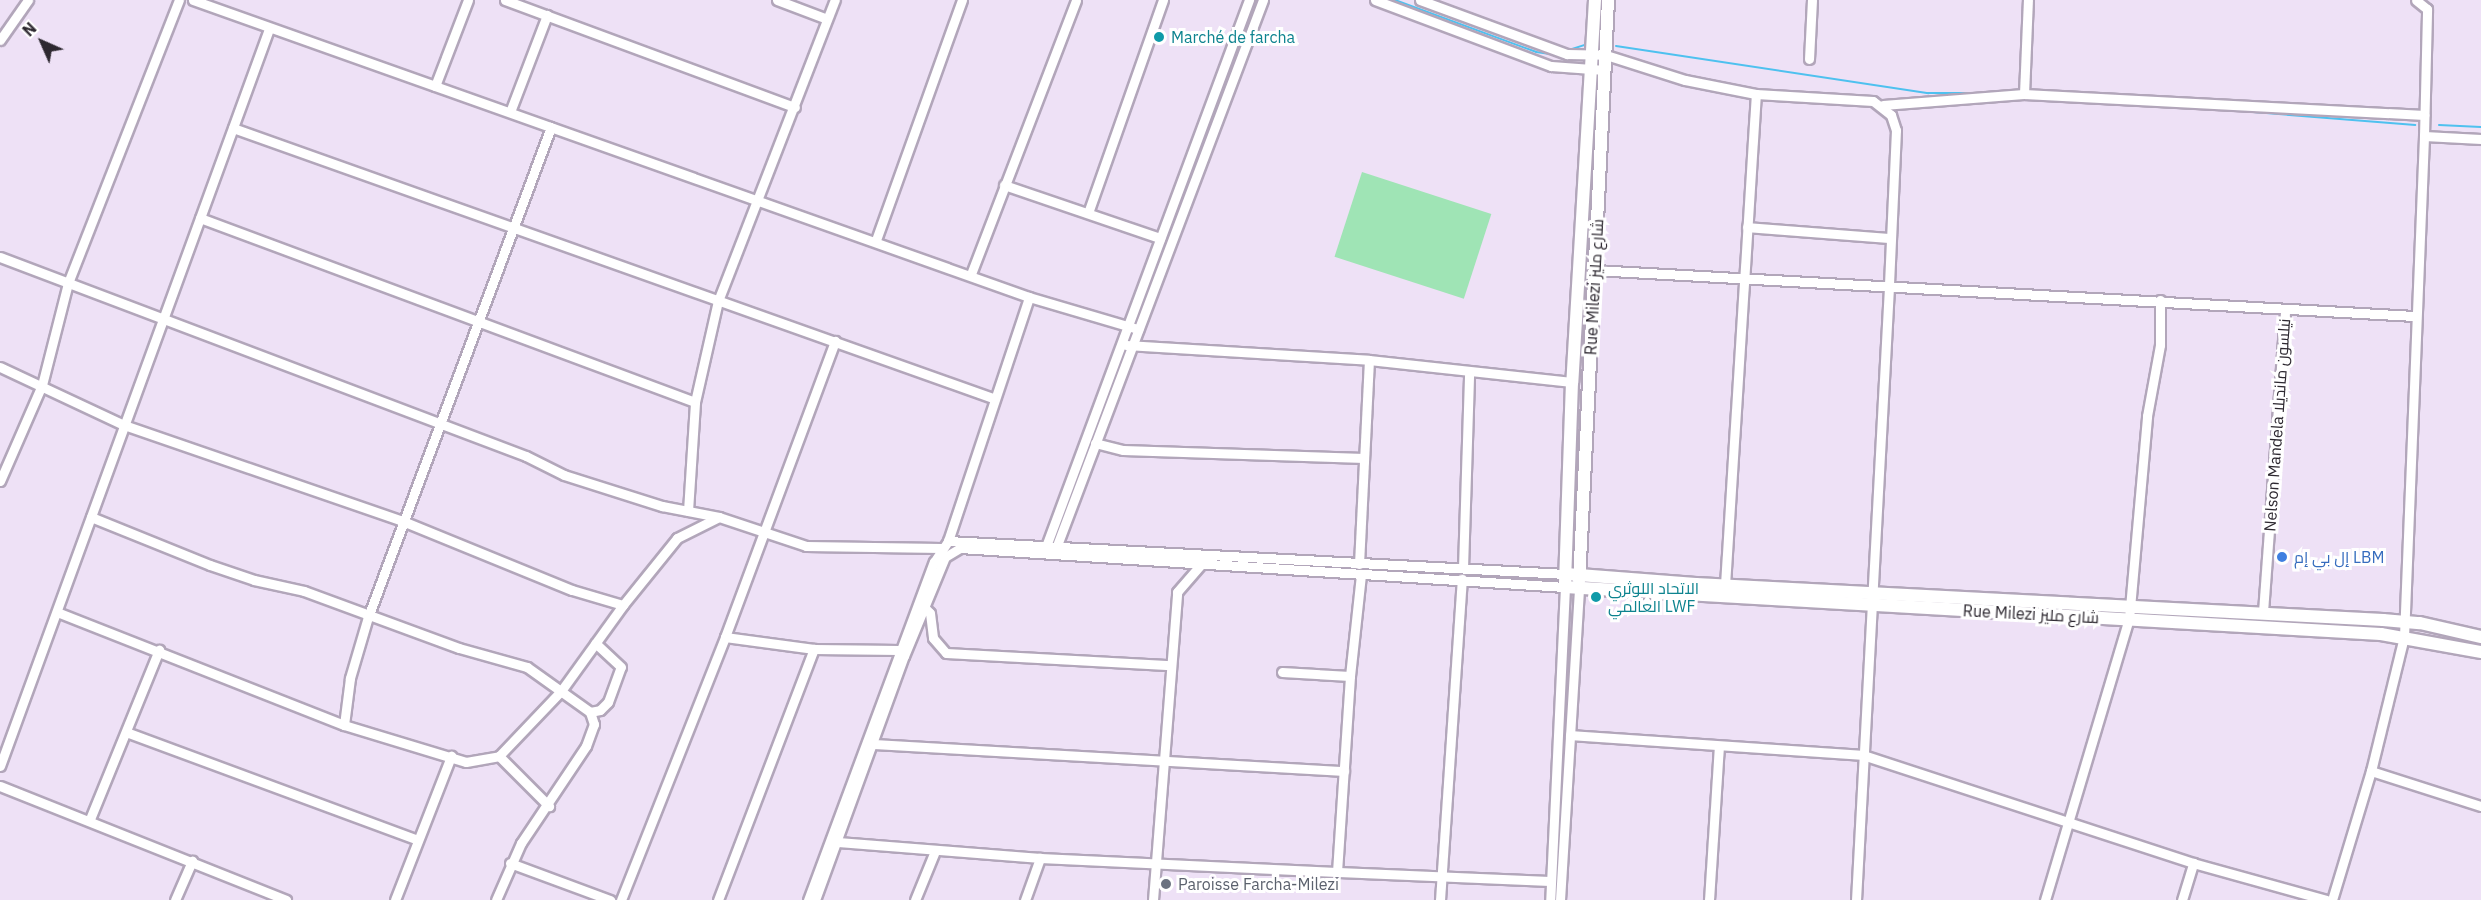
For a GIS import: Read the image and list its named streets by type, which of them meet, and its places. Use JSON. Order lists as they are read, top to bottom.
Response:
{
  "streets": {
    "street": ["Rue Milezi شارع مليز", "Nelson Mandela نيلسون مانديلا"]
  },
  "crossings": [
    ["Rue Milezi شارع مليز", "Nelson Mandela نيلسون مانديلا"]
  ],
  "places": [
    "Marché de farcha",
    "إل بي إم LBM",
    "الاتحاد اللوثري العالمي LWF",
    "Paroisse Farcha-Milezi"
  ],
  "north": "top left"
}
